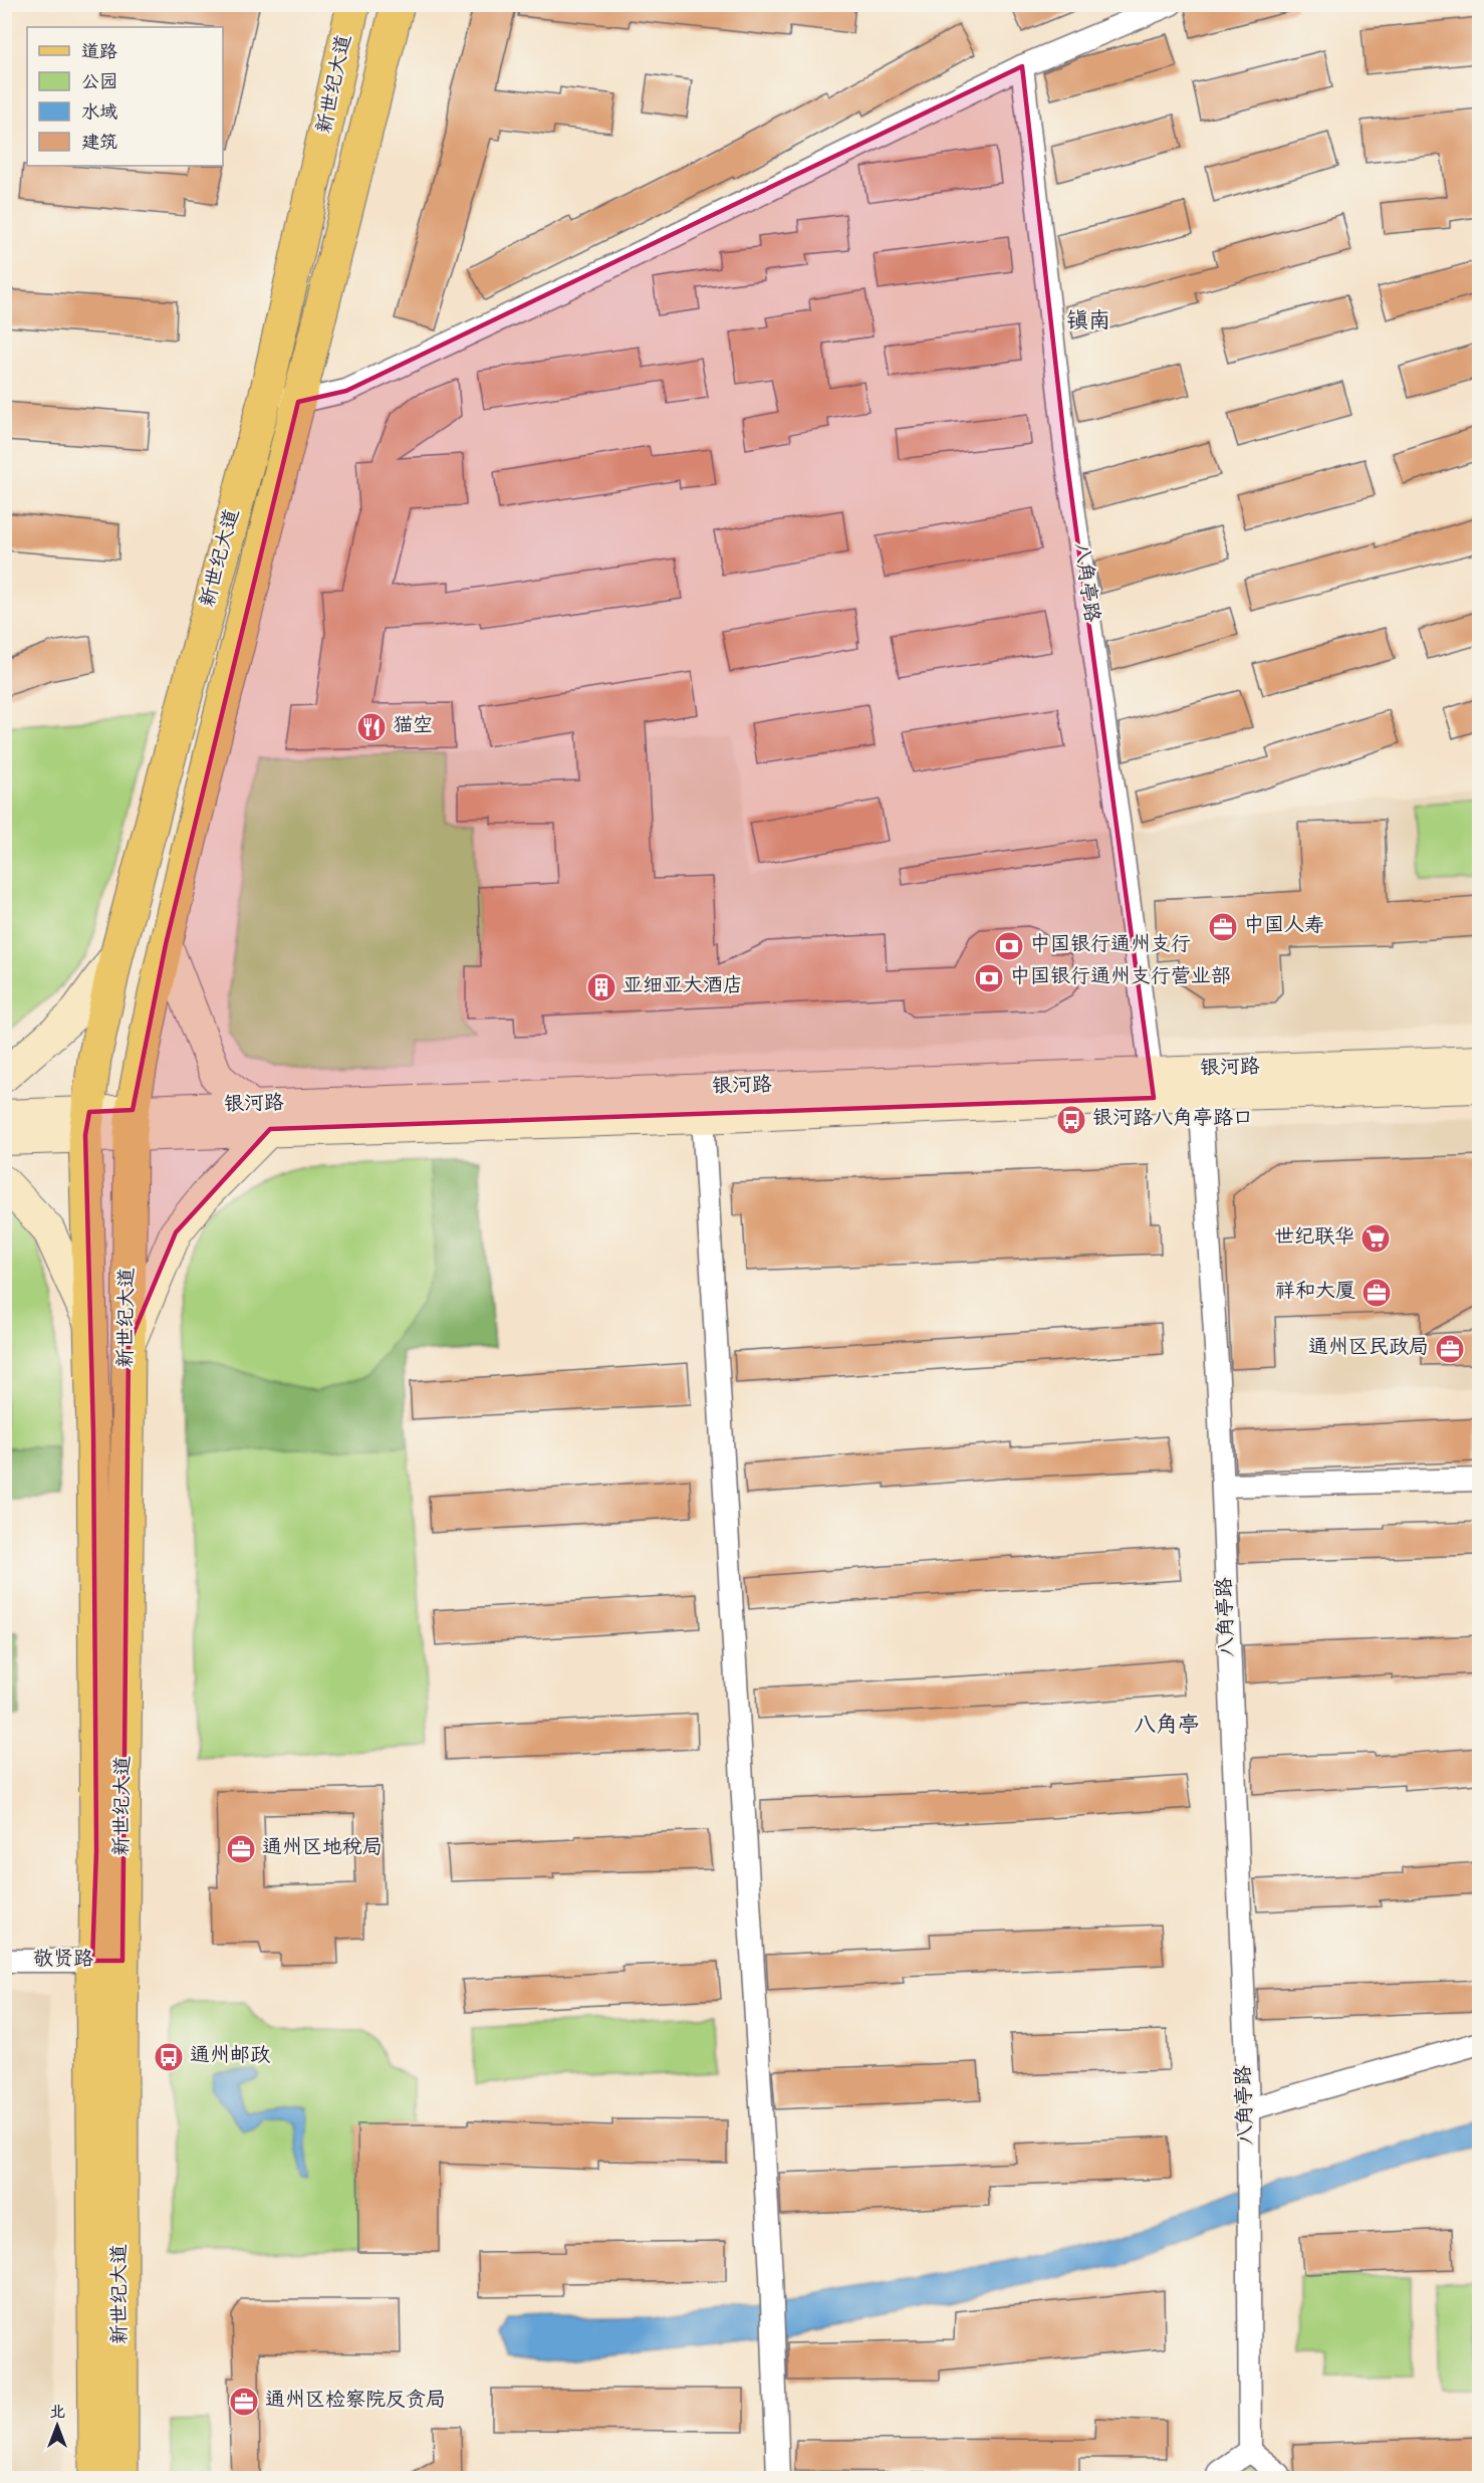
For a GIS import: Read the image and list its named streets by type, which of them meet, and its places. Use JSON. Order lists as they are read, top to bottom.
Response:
{
  "streets": {
    "main road": ["新世纪大道", "银河路"],
    "street": ["八角亭路", "敬贤路"]
  },
  "crossings": [
    ["新世纪大道", "银河路"],
    ["新世纪大道", "敬贤路"],
    ["八角亭路", "银河路"]
  ],
  "districts": ["镇南", "八角亭"],
  "places": {
    "restaurant": ["猫空"],
    "office": [
      "中国人寿",
      "祥和大厦",
      "通州区民政局",
      "通州区地税局",
      "通州区检察院反贪局"
    ],
    "bank": ["中国银行通州支行", "中国银行通州支行营业部"],
    "building": ["亚细亚大酒店"],
    "bus stop": ["银河路八角亭路口", "通州邮政"],
    "supermarket": ["世纪联华"]
  },
  "legend": [
    "道路",
    "公园",
    "水域",
    "建筑"
  ],
  "north": "top"
}
